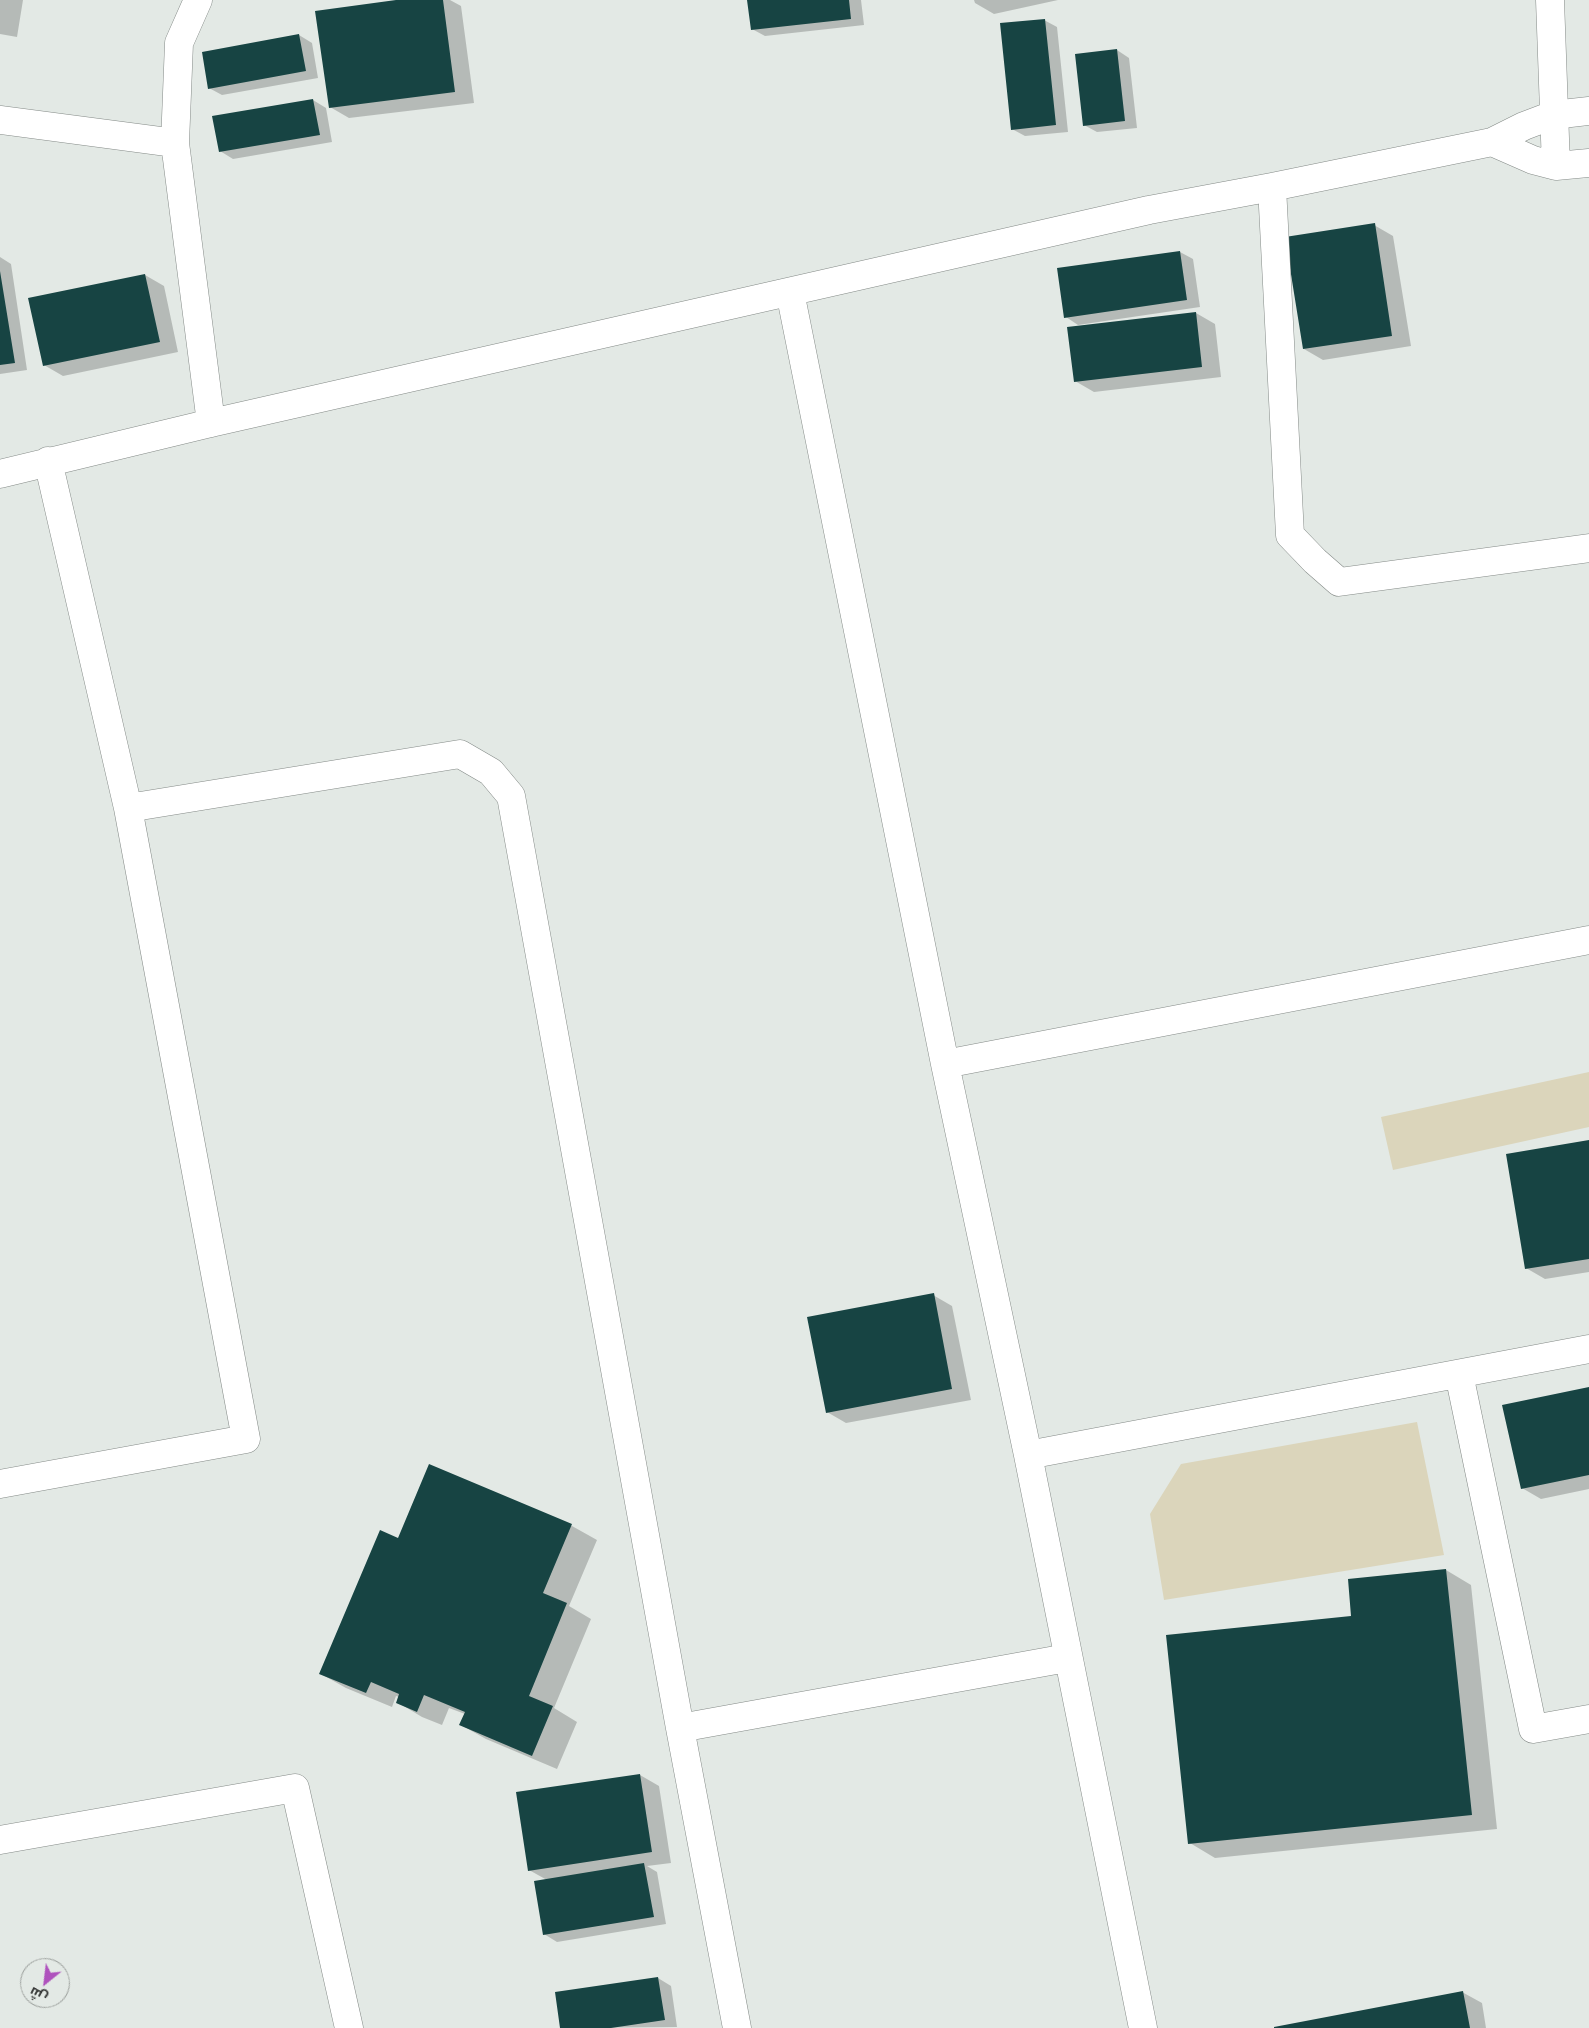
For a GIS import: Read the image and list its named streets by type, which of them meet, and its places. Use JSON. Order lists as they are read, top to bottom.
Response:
{
  "north": "bottom left"
}
